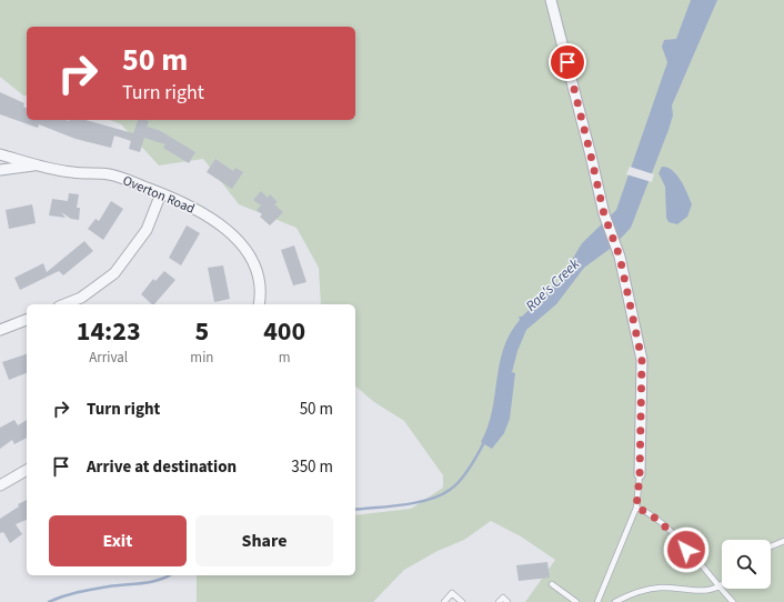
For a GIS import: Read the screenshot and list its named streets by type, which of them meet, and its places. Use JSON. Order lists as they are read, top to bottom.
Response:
{
  "streets": {
    "street": ["Overton Road"]
  },
  "water": ["Rae's Creek"],
  "page": {
    "turn": ["50 m", "Turn right"],
    "eta": [
      "14:23",
      "Arrival",
      "5",
      "min",
      "400",
      "m"
    ],
    "list": [
      {
        "name": "Turn right",
        "value": "50 m"
      },
      {
        "name": "Arrive at destination",
        "value": "350 m"
      }
    ],
    "buttons": ["Exit", "Share"]
  }
}
